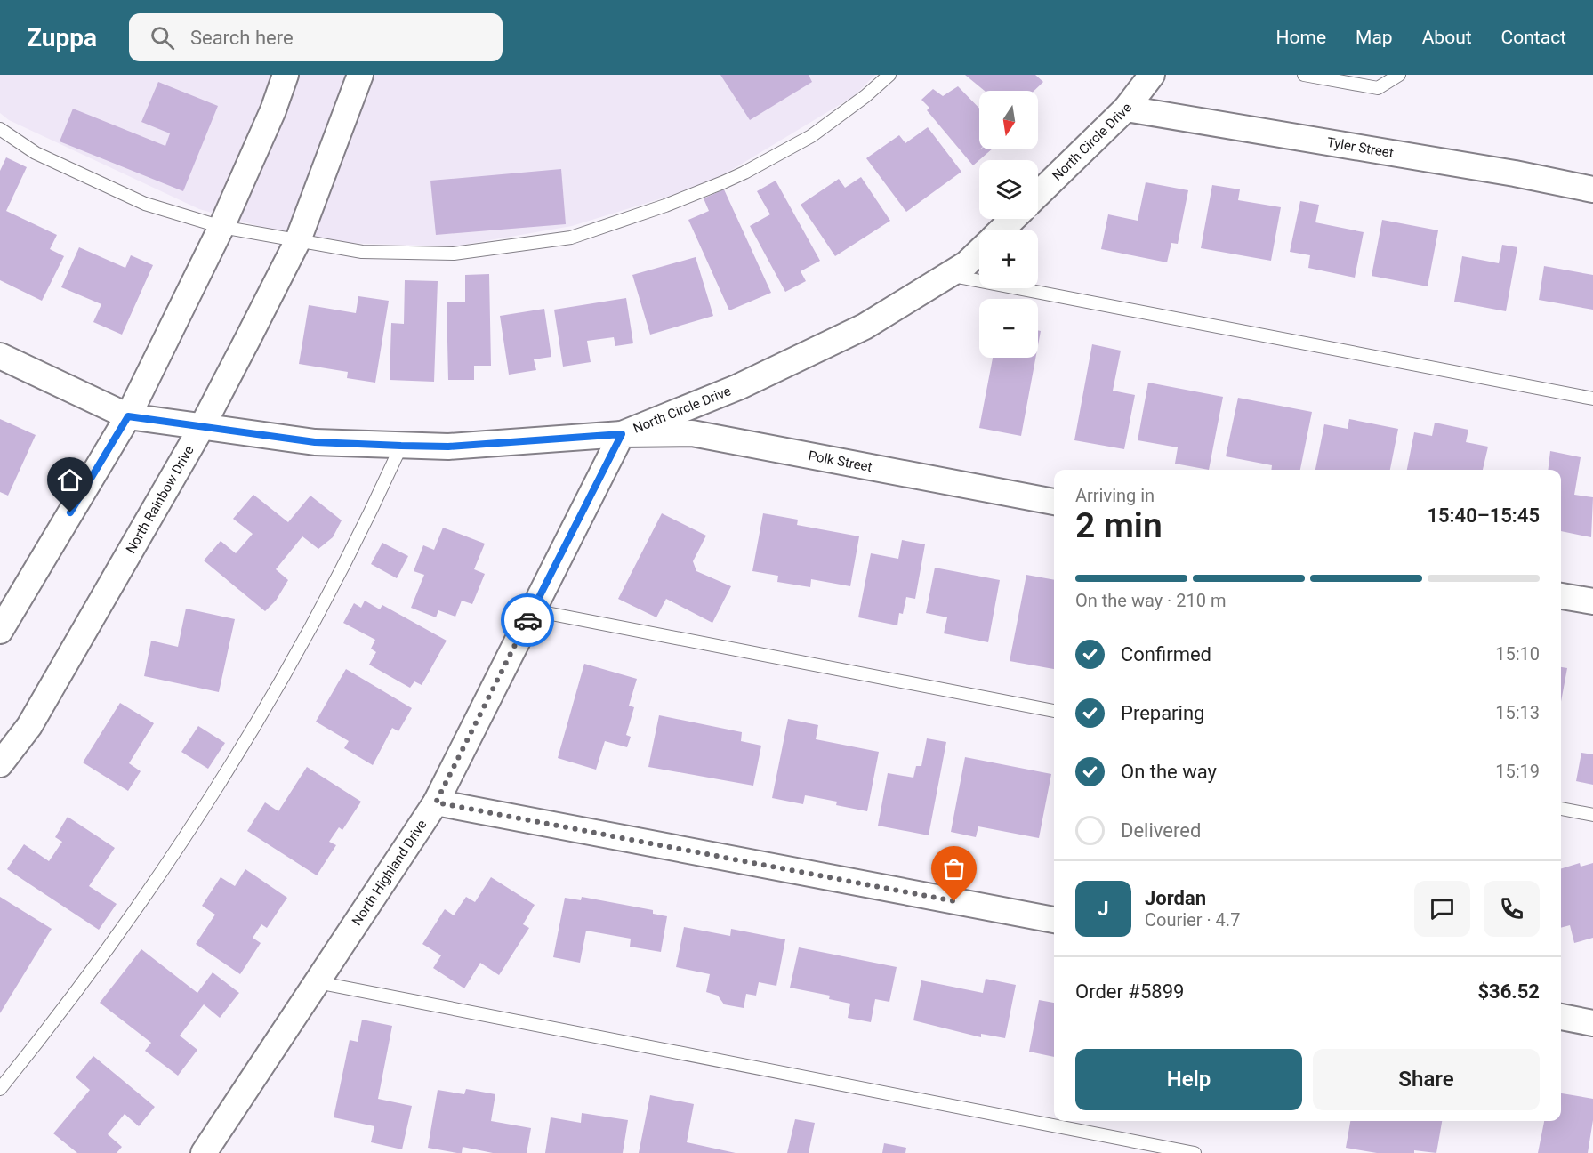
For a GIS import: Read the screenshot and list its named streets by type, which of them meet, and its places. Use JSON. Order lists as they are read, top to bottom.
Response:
{
  "streets": {
    "street": [
      "North Circle Drive",
      "Tyler Street",
      "Polk Street",
      "North Rainbow Drive",
      "North Highland Drive"
    ]
  },
  "crossings": [
    ["North Circle Drive", "Tyler Street"],
    ["North Circle Drive", "Polk Street"],
    ["North Circle Drive", "North Rainbow Drive"],
    ["North Circle Drive", "North Highland Drive"],
    ["Polk Street", "North Highland Drive"]
  ],
  "north": "bottom",
  "page": {
    "header": "Zuppa",
    "search": "Search here",
    "nav": [
      "Home",
      "Map",
      "About",
      "Contact"
    ],
    "map_buttons": ["+", "−"],
    "heading": ["2 min", "Arriving in", "15:40–15:45"],
    "panel": [
      "Jordan",
      "Courier · 4.7",
      "Order #5899",
      "$36.52"
    ],
    "bar": "On the way · 210 m",
    "list": [
      ["Confirmed", "15:10"],
      ["Preparing", "15:13"],
      ["On the way", "15:19"],
      "Delivered"
    ],
    "round": "J",
    "buttons": ["Help", "Share"]
  }
}
